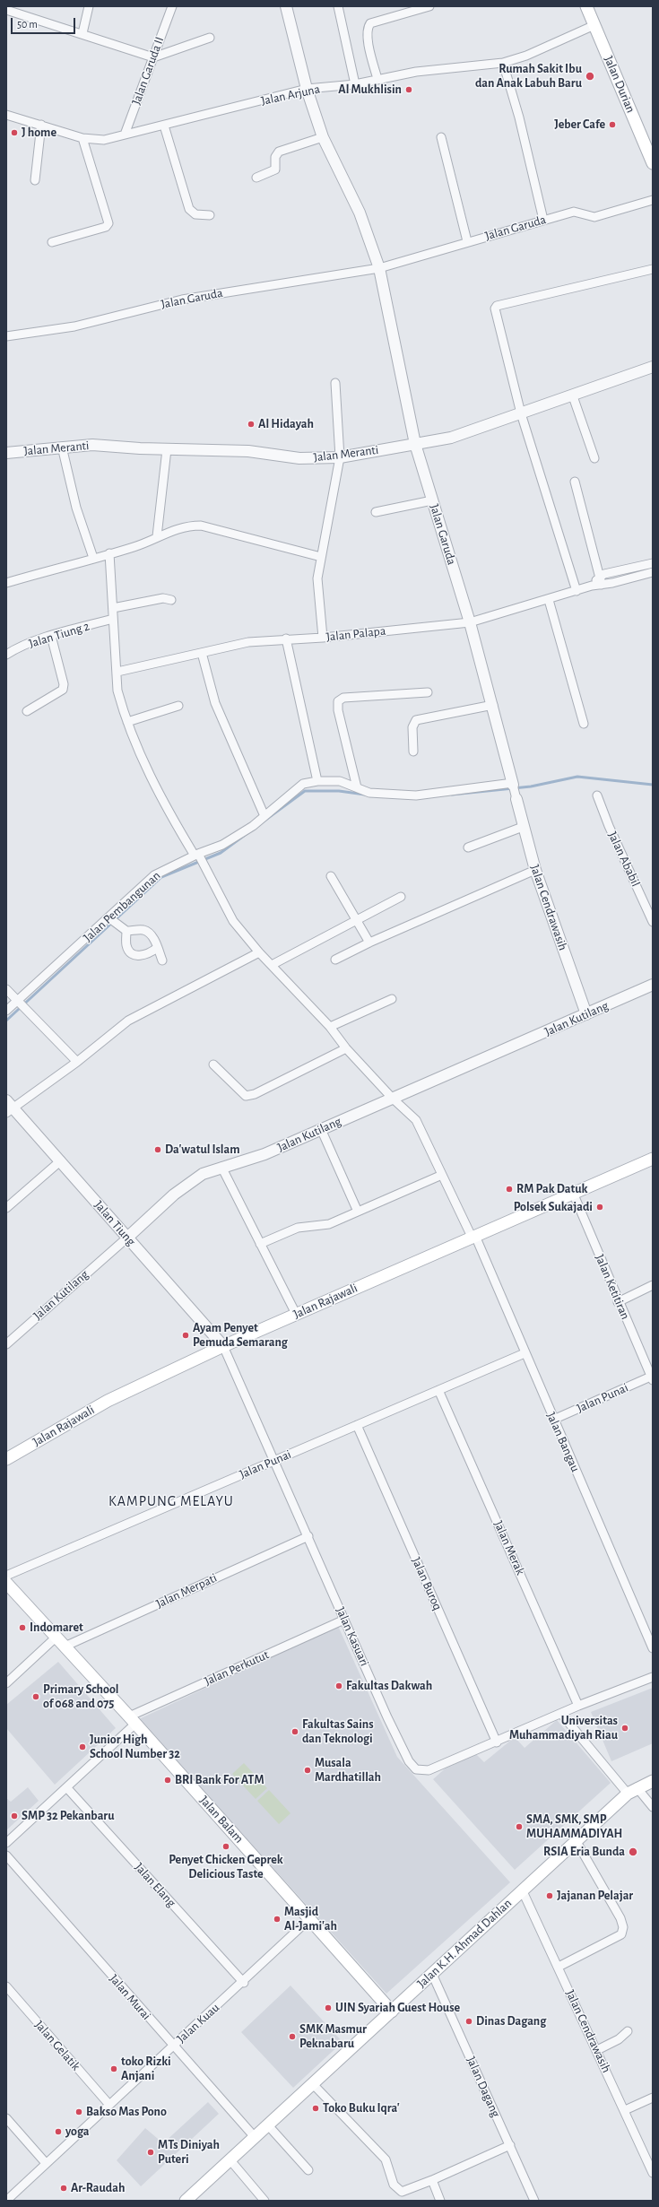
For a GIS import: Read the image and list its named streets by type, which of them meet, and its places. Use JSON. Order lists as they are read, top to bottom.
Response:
{
  "streets": {
    "main road": [
      "Jalan Durian",
      "Jalan Rajawali",
      "Jalan Balam",
      "Jalan K.H. Ahmad Dahlan"
    ],
    "street": [
      "Jalan Garuda II",
      "Jalan Arjuna",
      "Jalan Garuda",
      "Jalan Meranti",
      "Jalan Palapa",
      "Jalan Tiung 2",
      "Jalan Ababil",
      "Jalan Pembangunan",
      "Jalan Cendrawasih",
      "Jalan Kutilang",
      "Jalan Tiung",
      "Jalan Ketitiran",
      "Jalan Punai",
      "Jalan Bangau",
      "Jalan Merak",
      "Jalan Buroq",
      "Jalan Merpati",
      "Jalan Kasuari",
      "Jalan Perkutut",
      "Jalan Elang",
      "Jalan Murai",
      "Jalan Kuau",
      "Jalan Gelatik",
      "Jalan Dagang"
    ]
  },
  "crossings": [
    ["Jalan Garuda II", "Jalan Arjuna"],
    ["Jalan Durian", "Jalan Arjuna"],
    ["Jalan Arjuna", "Jalan Garuda"],
    ["Jalan Garuda", "Jalan Meranti"],
    ["Jalan Garuda", "Jalan Palapa"],
    ["Jalan Garuda", "Jalan Pembangunan"],
    ["Jalan Garuda", "Jalan Cendrawasih"],
    ["Jalan Palapa", "Jalan Bangau"],
    ["Jalan Tiung 2", "Jalan Bangau"],
    ["Jalan Pembangunan", "Jalan Bangau"],
    ["Jalan Cendrawasih", "Jalan Kutilang"],
    ["Jalan Cendrawasih", "Jalan K.H. Ahmad Dahlan"],
    ["Jalan Kutilang", "Jalan Tiung"],
    ["Jalan Kutilang", "Jalan Bangau"],
    ["Jalan Tiung", "Jalan Rajawali"],
    ["Jalan Tiung", "Jalan Kasuari"],
    ["Jalan Ketitiran", "Jalan Rajawali"],
    ["Jalan Ketitiran", "Jalan Punai"],
    ["Jalan Rajawali", "Jalan Bangau"],
    ["Jalan Rajawali", "Jalan Kasuari"],
    ["Jalan Punai", "Jalan Bangau"],
    ["Jalan Punai", "Jalan Merak"],
    ["Jalan Punai", "Jalan Buroq"],
    ["Jalan Punai", "Jalan Kasuari"],
    ["Jalan Merak", "Jalan Kasuari"],
    ["Jalan Buroq", "Jalan Kasuari"],
    ["Jalan Merpati", "Jalan Kasuari"],
    ["Jalan Merpati", "Jalan Balam"],
    ["Jalan Kasuari", "Jalan Perkutut"],
    ["Jalan Perkutut", "Jalan Balam"],
    ["Jalan Perkutut", "Jalan Elang"],
    ["Jalan Balam", "Jalan K.H. Ahmad Dahlan"],
    ["Jalan Balam", "Jalan Kuau"],
    ["Jalan Elang", "Jalan Kuau"],
    ["Jalan K.H. Ahmad Dahlan", "Jalan Murai"],
    ["Jalan K.H. Ahmad Dahlan", "Jalan Dagang"],
    ["Jalan Murai", "Jalan Kuau"],
    ["Jalan Kuau", "Jalan Gelatik"]
  ],
  "districts": ["KAMPUNG MELAYU"],
  "places": [
    "Rumah Sakit Ibu dan Anak Labuh Baru",
    "Al Mukhlisin",
    "Jeber Cafe",
    "J home",
    "Al Hidayah",
    "Da'watul Islam",
    "RM Pak Datuk",
    "Polsek Sukajadi",
    "Ayam Penyet Pemuda Semarang",
    "Indomaret",
    "Fakultas Dakwah",
    "Primary School of 068 and 075",
    "Universitas Muhammadiyah Riau",
    "Fakultas Sains dan Teknologi",
    "Junior High School Number 32",
    "Musala Mardhatillah",
    "BRI Bank For ATM",
    "SMP 32 Pekanbaru",
    "SMA, SMK, SMP MUHAMMADIYAH",
    "Penyet Chicken Geprek Delicious Taste",
    "RSIA Eria Bunda",
    "Jajanan Pelajar",
    "Masjid Al-Jami'ah",
    "UIN Syariah Guest House",
    "Dinas Dagang",
    "SMK Masmur Peknabaru",
    "toko Rizki Anjani",
    "Toko Buku Iqra'",
    "Bakso Mas Pono",
    "yoga",
    "MTs Diniyah Puteri",
    "Ar-Raudah"
  ],
  "scale_bar": "50 m"
}
